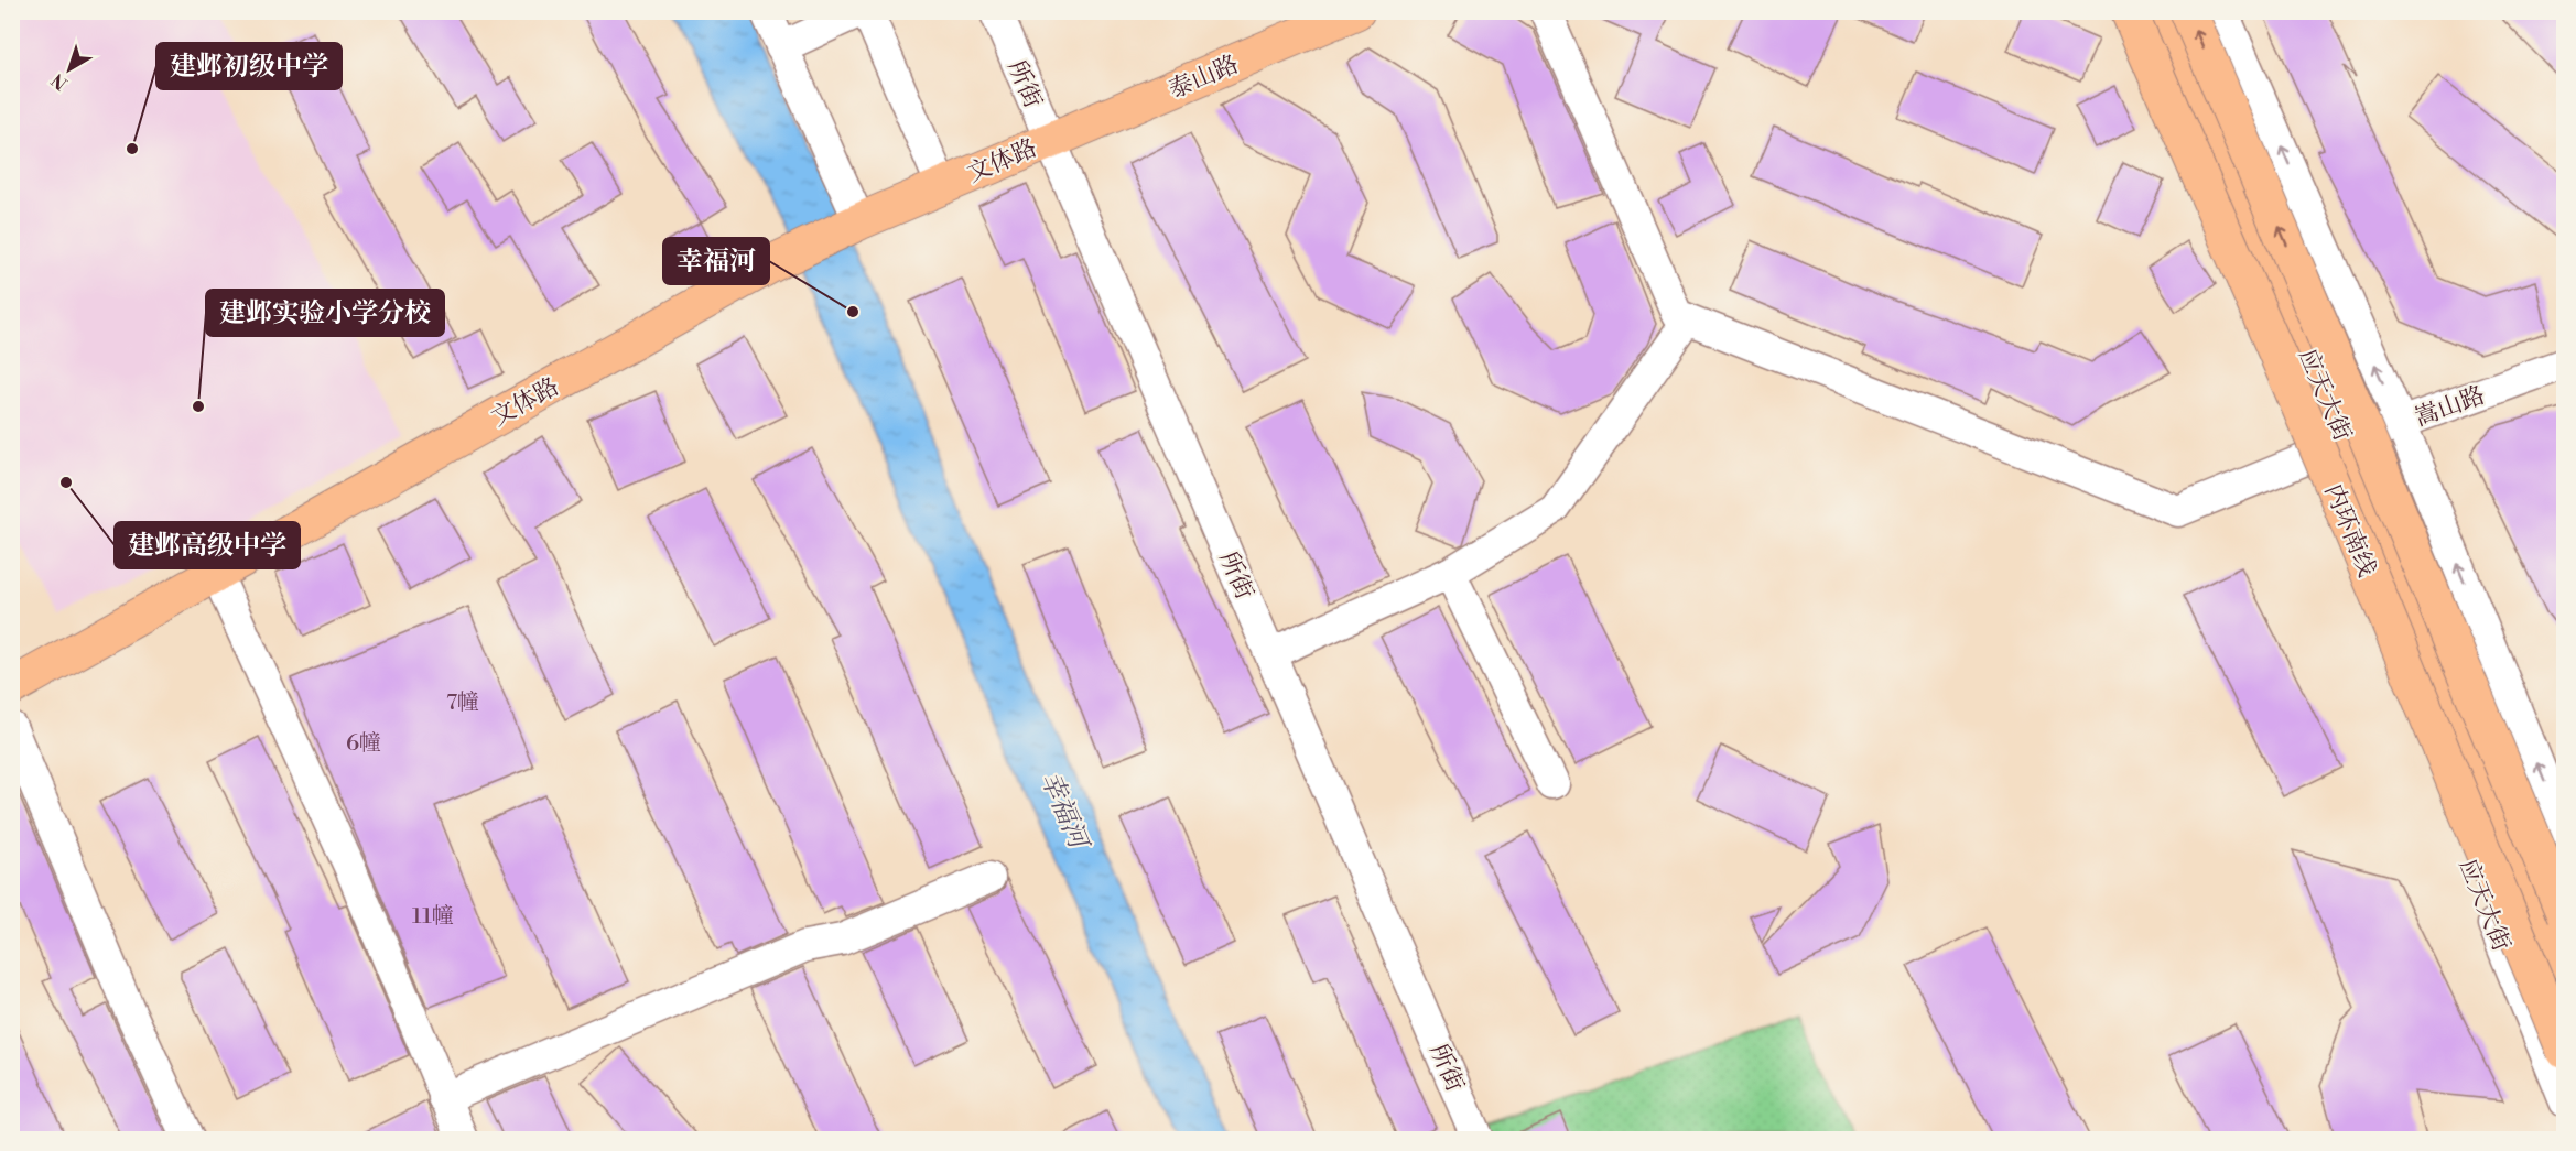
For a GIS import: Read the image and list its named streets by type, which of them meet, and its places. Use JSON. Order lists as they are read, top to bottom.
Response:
{
  "streets": {
    "main road": [
      "泰山路",
      "文体路",
      "应天大街",
      "内环南线"
    ],
    "street": ["所街", "嵩山路"]
  },
  "crossings": [
    ["泰山路", "所街"],
    ["泰山路", "文体路"],
    ["所街", "文体路"],
    ["应天大街", "嵩山路"]
  ],
  "water": ["幸福河"],
  "places": [
    "建邺初级中学",
    "幸福河",
    "建邺实验小学分校",
    "建邺高级中学"
  ],
  "house_numbers": ["7幢", "6幢", "11幢"],
  "north": "bottom left"
}
